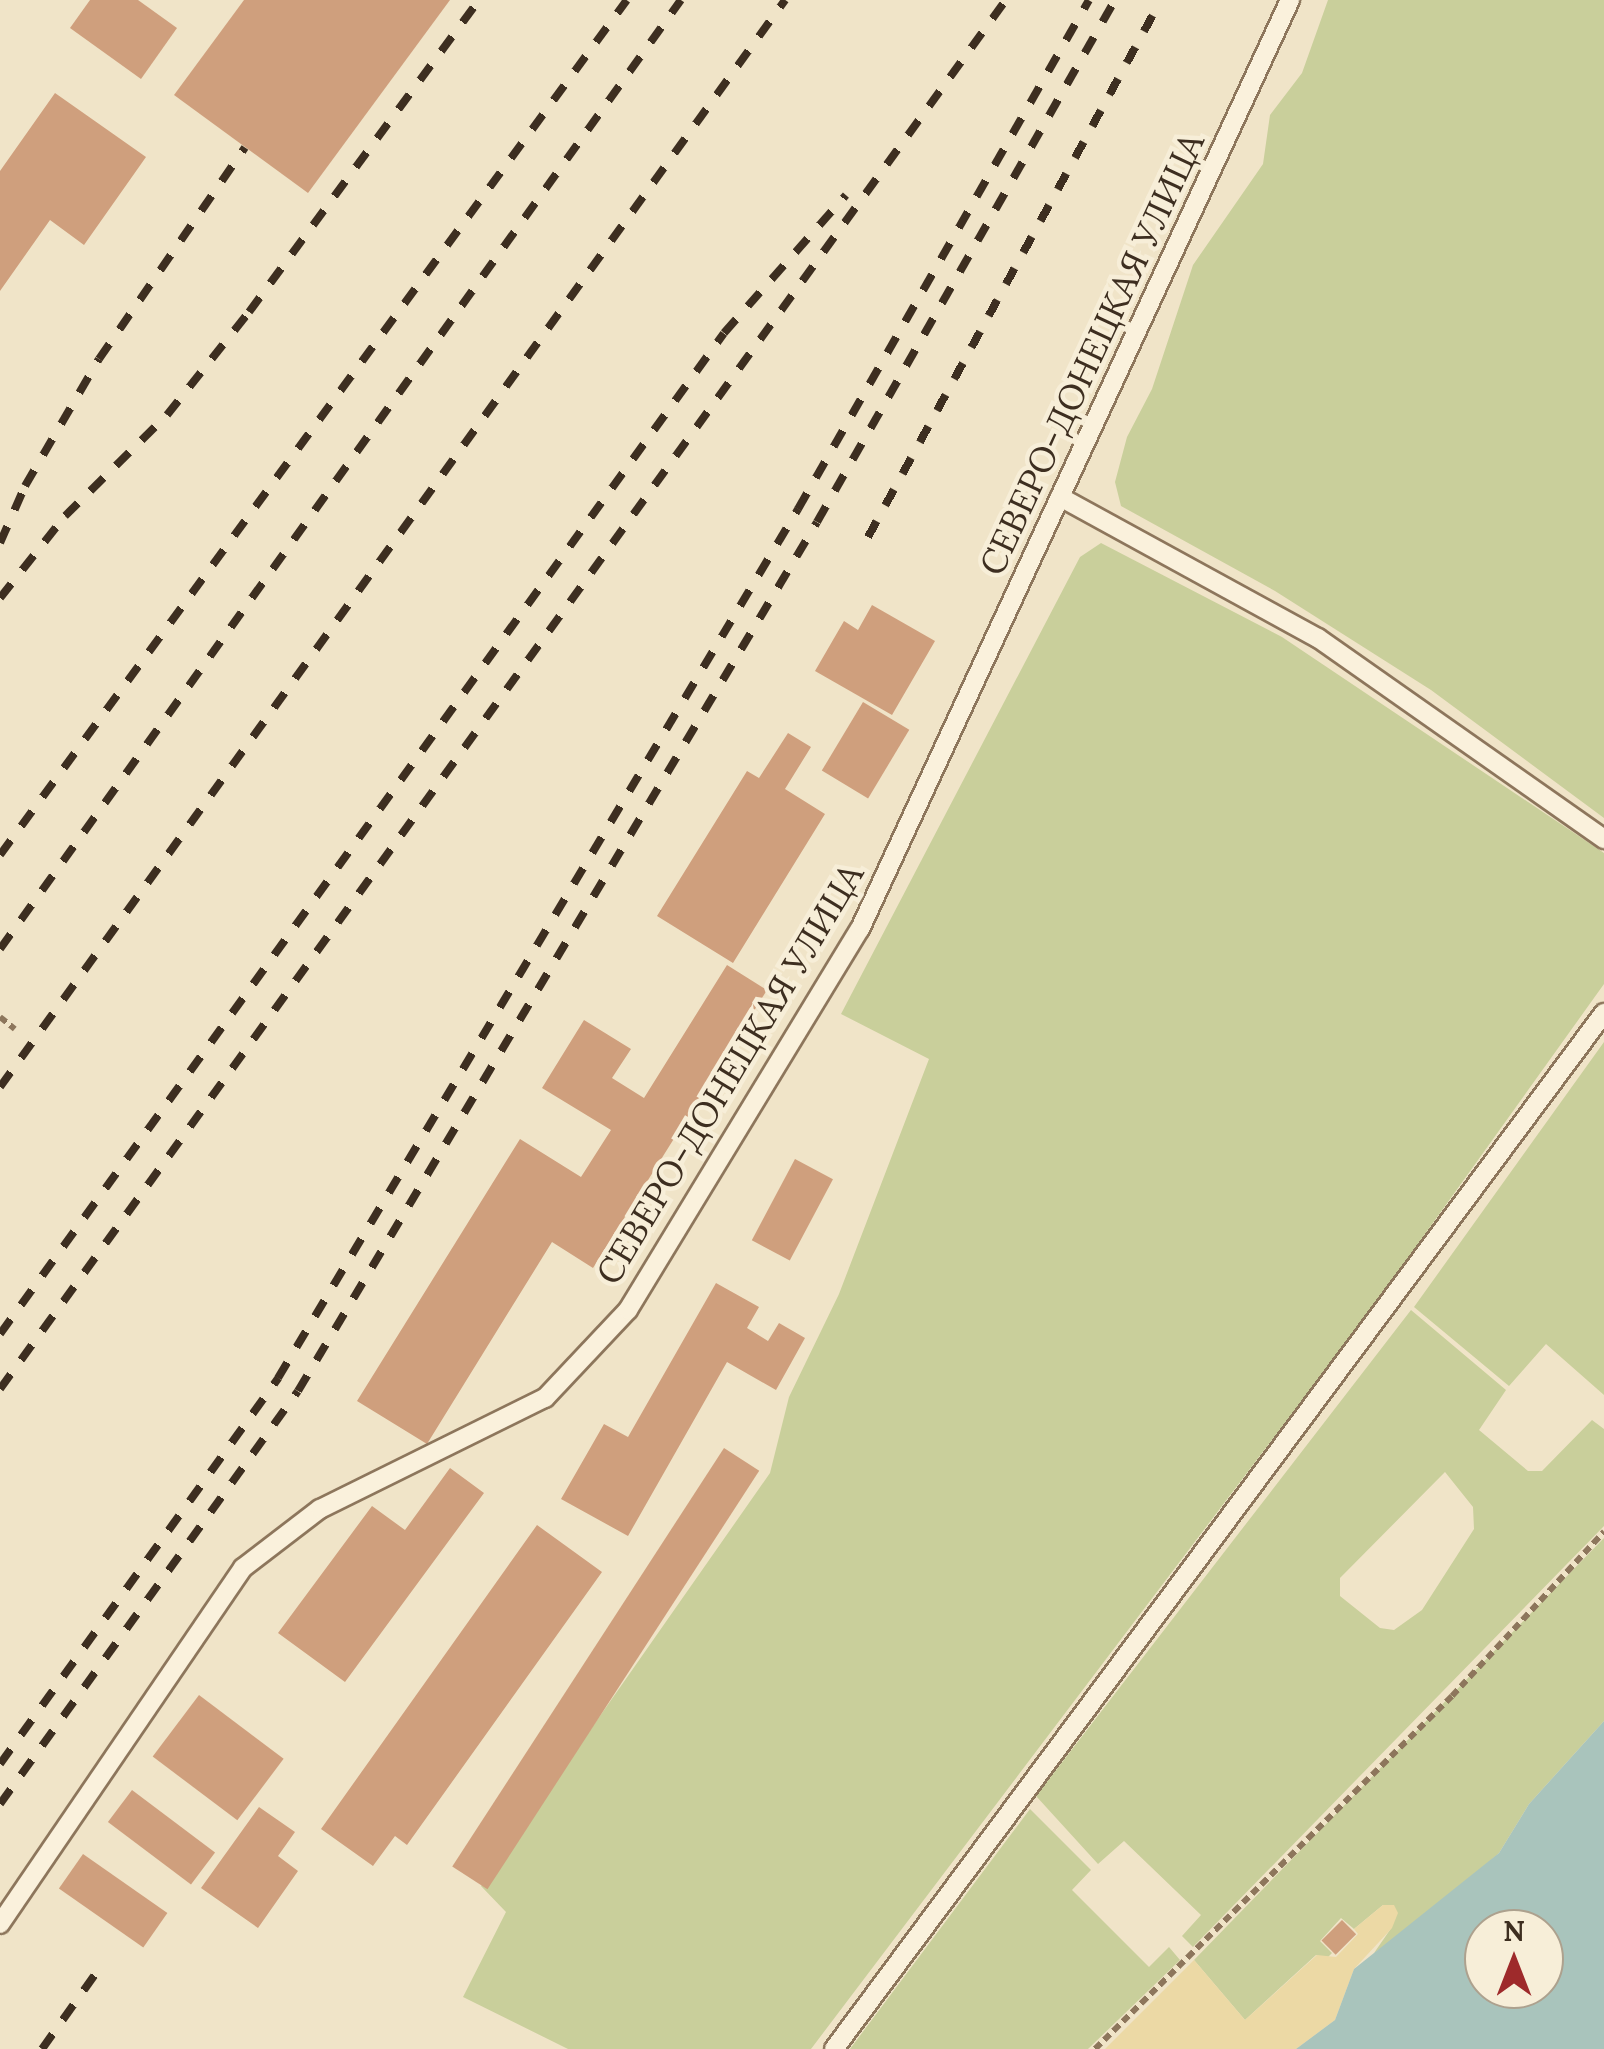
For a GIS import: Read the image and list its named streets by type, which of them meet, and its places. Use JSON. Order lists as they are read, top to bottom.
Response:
{
  "streets": {
    "lane": ["СЕВЕРО-ДОНЕЦКАЯ УЛИЦА"]
  },
  "north": "top"
}
